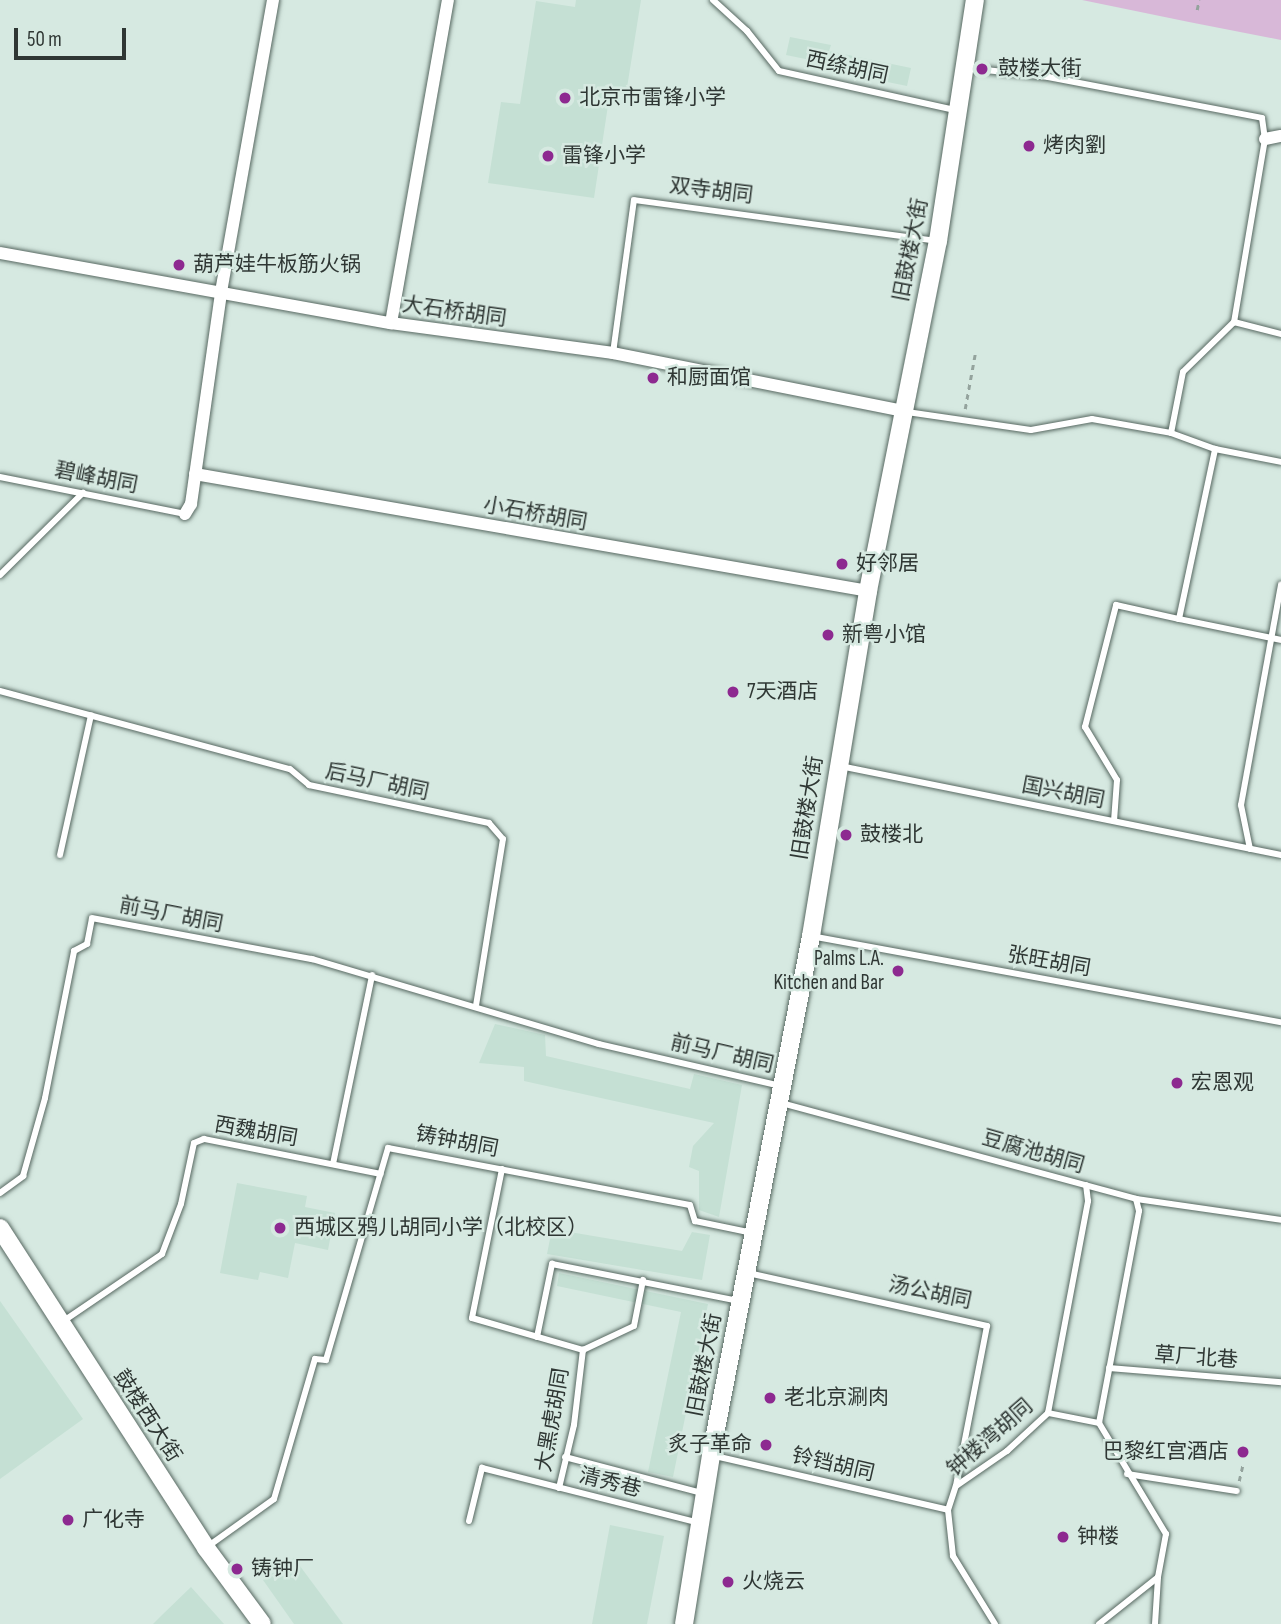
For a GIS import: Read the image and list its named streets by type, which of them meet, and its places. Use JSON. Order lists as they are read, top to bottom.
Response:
{
  "streets": {
    "main road": ["旧鼓楼大街", "鼓楼西大街"],
    "street": ["大石桥胡同", "小石桥胡同"],
    "lane": [
      "西绦胡同",
      "双寺胡同",
      "碧峰胡同",
      "后马厂胡同",
      "国兴胡同",
      "前马厂胡同",
      "张旺胡同",
      "西魏胡同",
      "铸钟胡同",
      "豆腐池胡同",
      "汤公胡同",
      "草厂北巷",
      "大黑虎胡同",
      "钟楼湾胡同",
      "铃铛胡同",
      "清秀巷"
    ]
  },
  "crossings": [
    ["西绦胡同", "旧鼓楼大街"],
    ["双寺胡同", "旧鼓楼大街"],
    ["双寺胡同", "大石桥胡同"],
    ["旧鼓楼大街", "大石桥胡同"],
    ["旧鼓楼大街", "小石桥胡同"],
    ["旧鼓楼大街", "国兴胡同"],
    ["旧鼓楼大街", "前马厂胡同"],
    ["旧鼓楼大街", "张旺胡同"],
    ["旧鼓楼大街", "铸钟胡同"],
    ["旧鼓楼大街", "豆腐池胡同"],
    ["旧鼓楼大街", "汤公胡同"],
    ["旧鼓楼大街", "铃铛胡同"],
    ["旧鼓楼大街", "清秀巷"],
    ["后马厂胡同", "前马厂胡同"],
    ["前马厂胡同", "豆腐池胡同"],
    ["西魏胡同", "铸钟胡同"],
    ["西魏胡同", "鼓楼西大街"],
    ["铸钟胡同", "鼓楼西大街"],
    ["豆腐池胡同", "钟楼湾胡同"],
    ["汤公胡同", "钟楼湾胡同"],
    ["大黑虎胡同", "清秀巷"],
    ["钟楼湾胡同", "铃铛胡同"]
  ],
  "places": [
    "鼓楼大街",
    "北京市雷锋小学",
    "烤肉劉",
    "雷锋小学",
    "葫芦娃牛板筋火锅",
    "和厨面馆",
    "好邻居",
    "新粤小馆",
    "7天酒店",
    "鼓楼北",
    "Palms L.A. Kitchen and Bar",
    "宏恩观",
    "西城区鸦儿胡同小学（北校区）",
    "老北京涮肉",
    "炙子革命",
    "巴黎红宫酒店",
    "广化寺",
    "钟楼",
    "铸钟厂",
    "火烧云"
  ],
  "scale_bar": "50 m"
}
